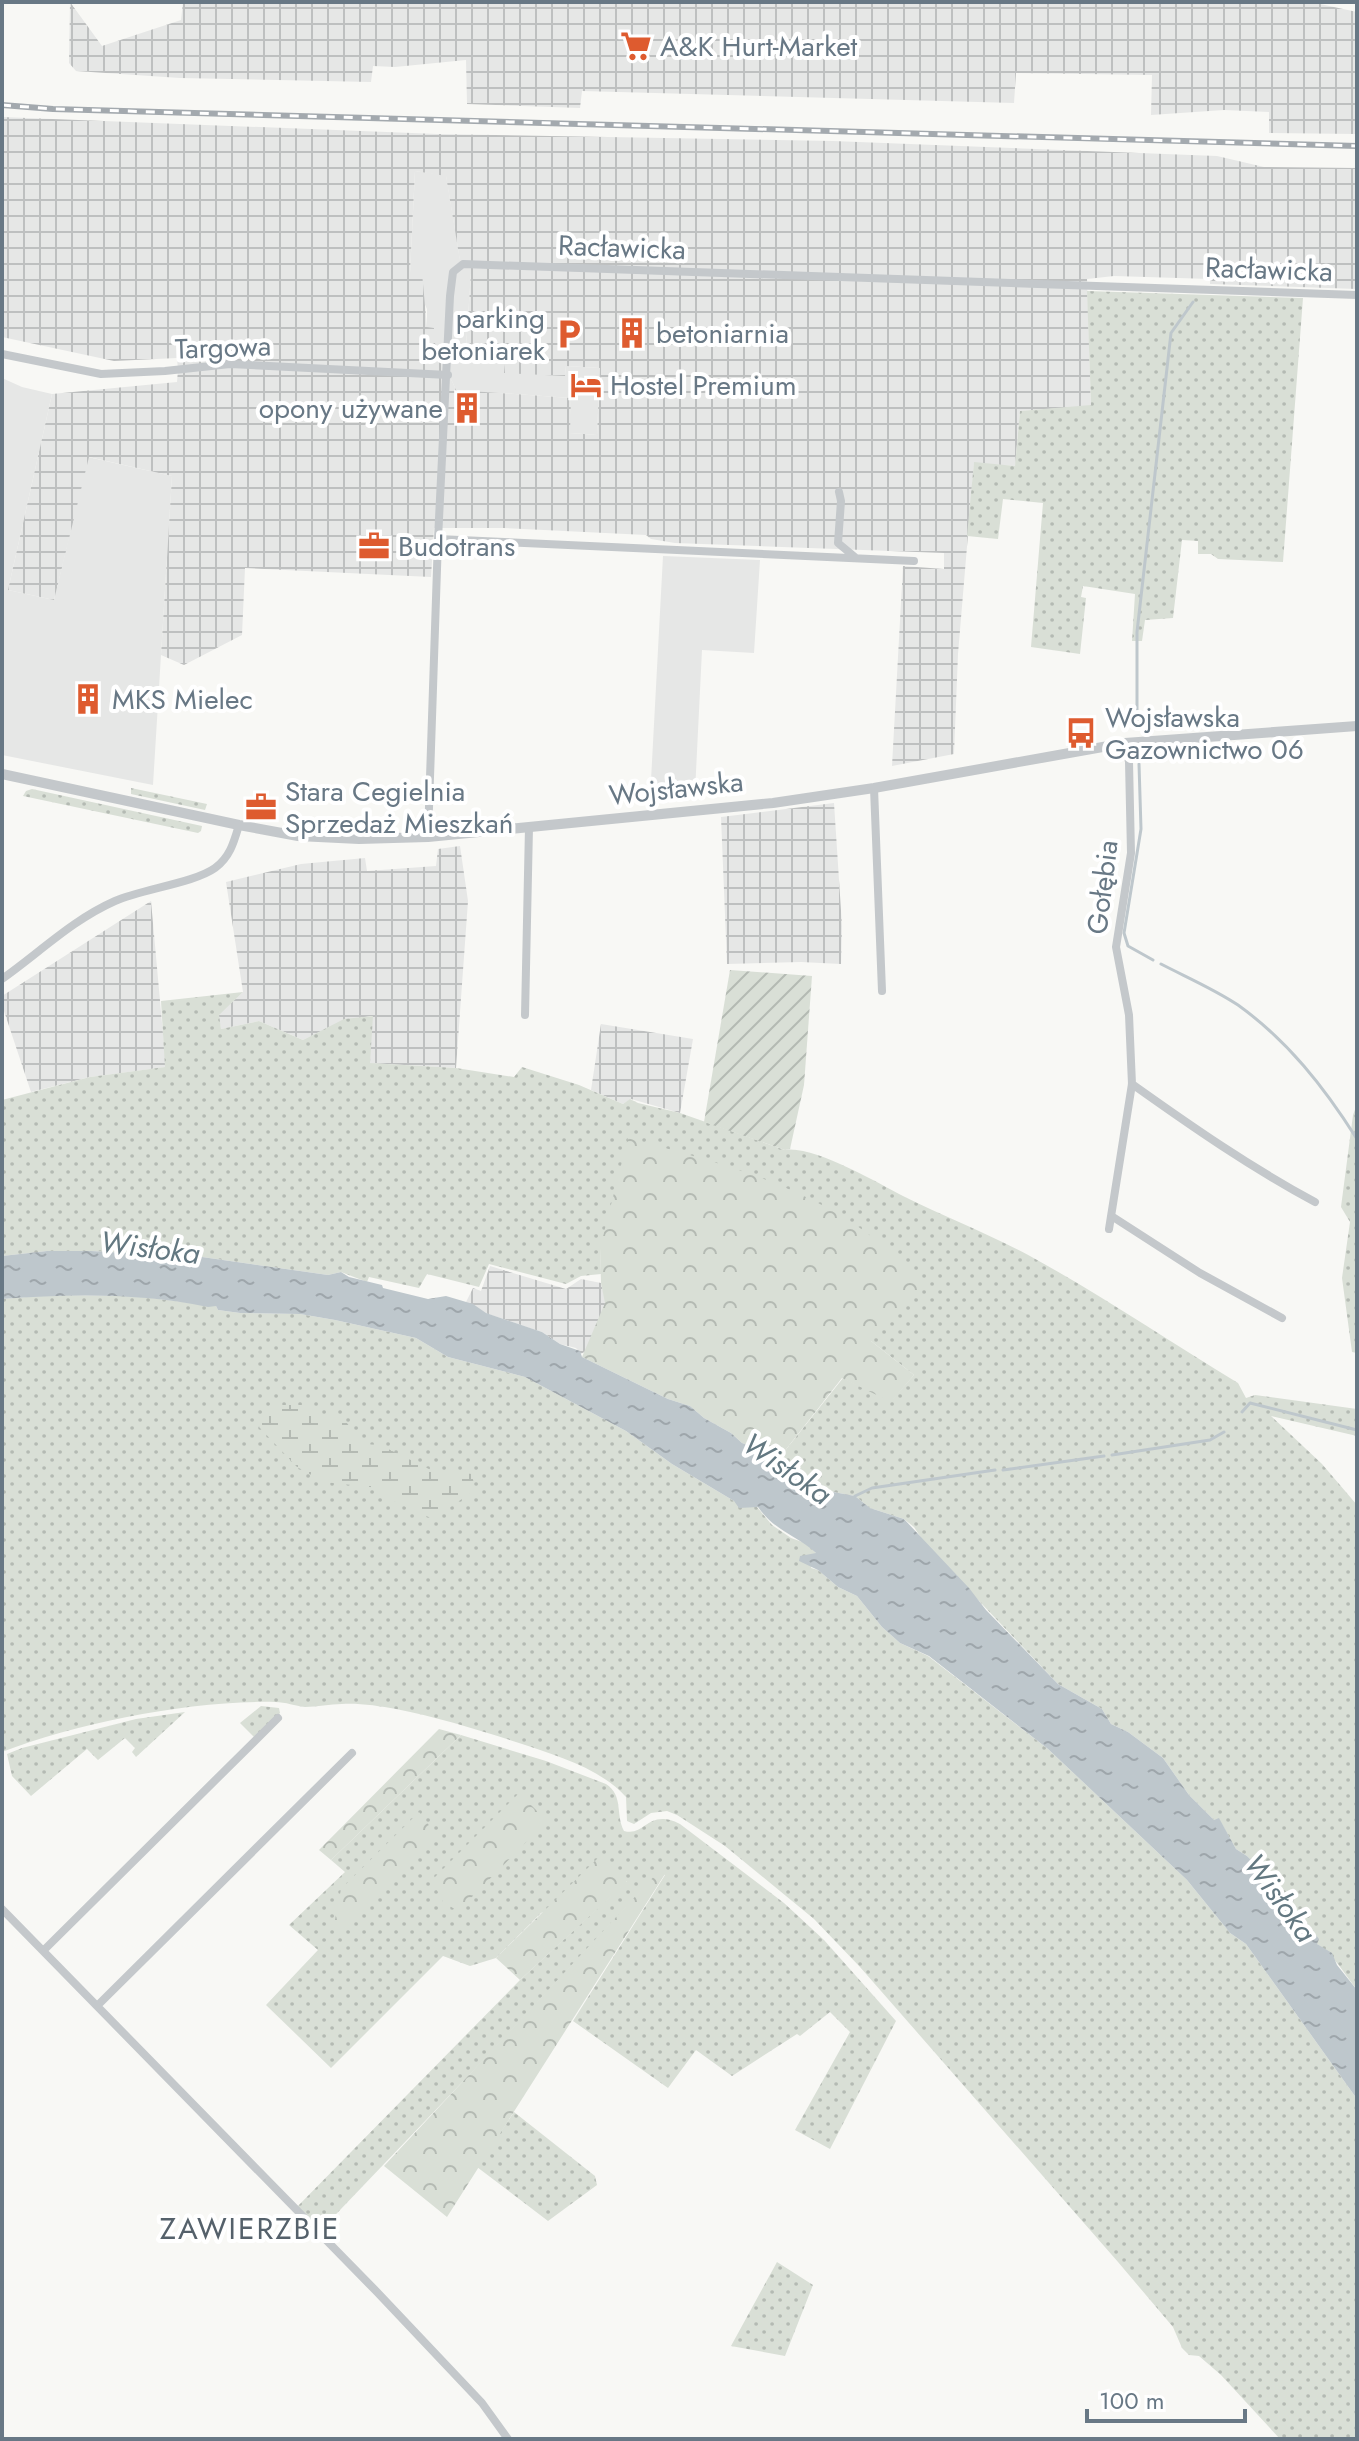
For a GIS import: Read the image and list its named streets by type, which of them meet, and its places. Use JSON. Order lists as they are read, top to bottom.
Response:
{
  "streets": {
    "street": [
      "Racławicka",
      "Targowa",
      "Wojsławska",
      "Gołębia"
    ]
  },
  "crossings": [
    ["Racławicka", "Targowa"],
    ["Racławicka", "Wojsławska"],
    ["Wojsławska", "Gołębia"]
  ],
  "districts": ["ZAWIERZBIE"],
  "water": ["Wisłoka"],
  "places": {
    "supermarket": ["A&K Hurt-Market"],
    "building": ["betoniarnia", "opony używane", "MKS Mielec"],
    "parking": ["parking betoniarek"],
    "hotel": ["Hostel Premium"],
    "office": ["Budotrans", "Stara Cegielnia Sprzedaż Mieszkań"],
    "bus stop": ["Wojsławska Gazownictwo 06"]
  },
  "scale_bar": "100 m"
}
